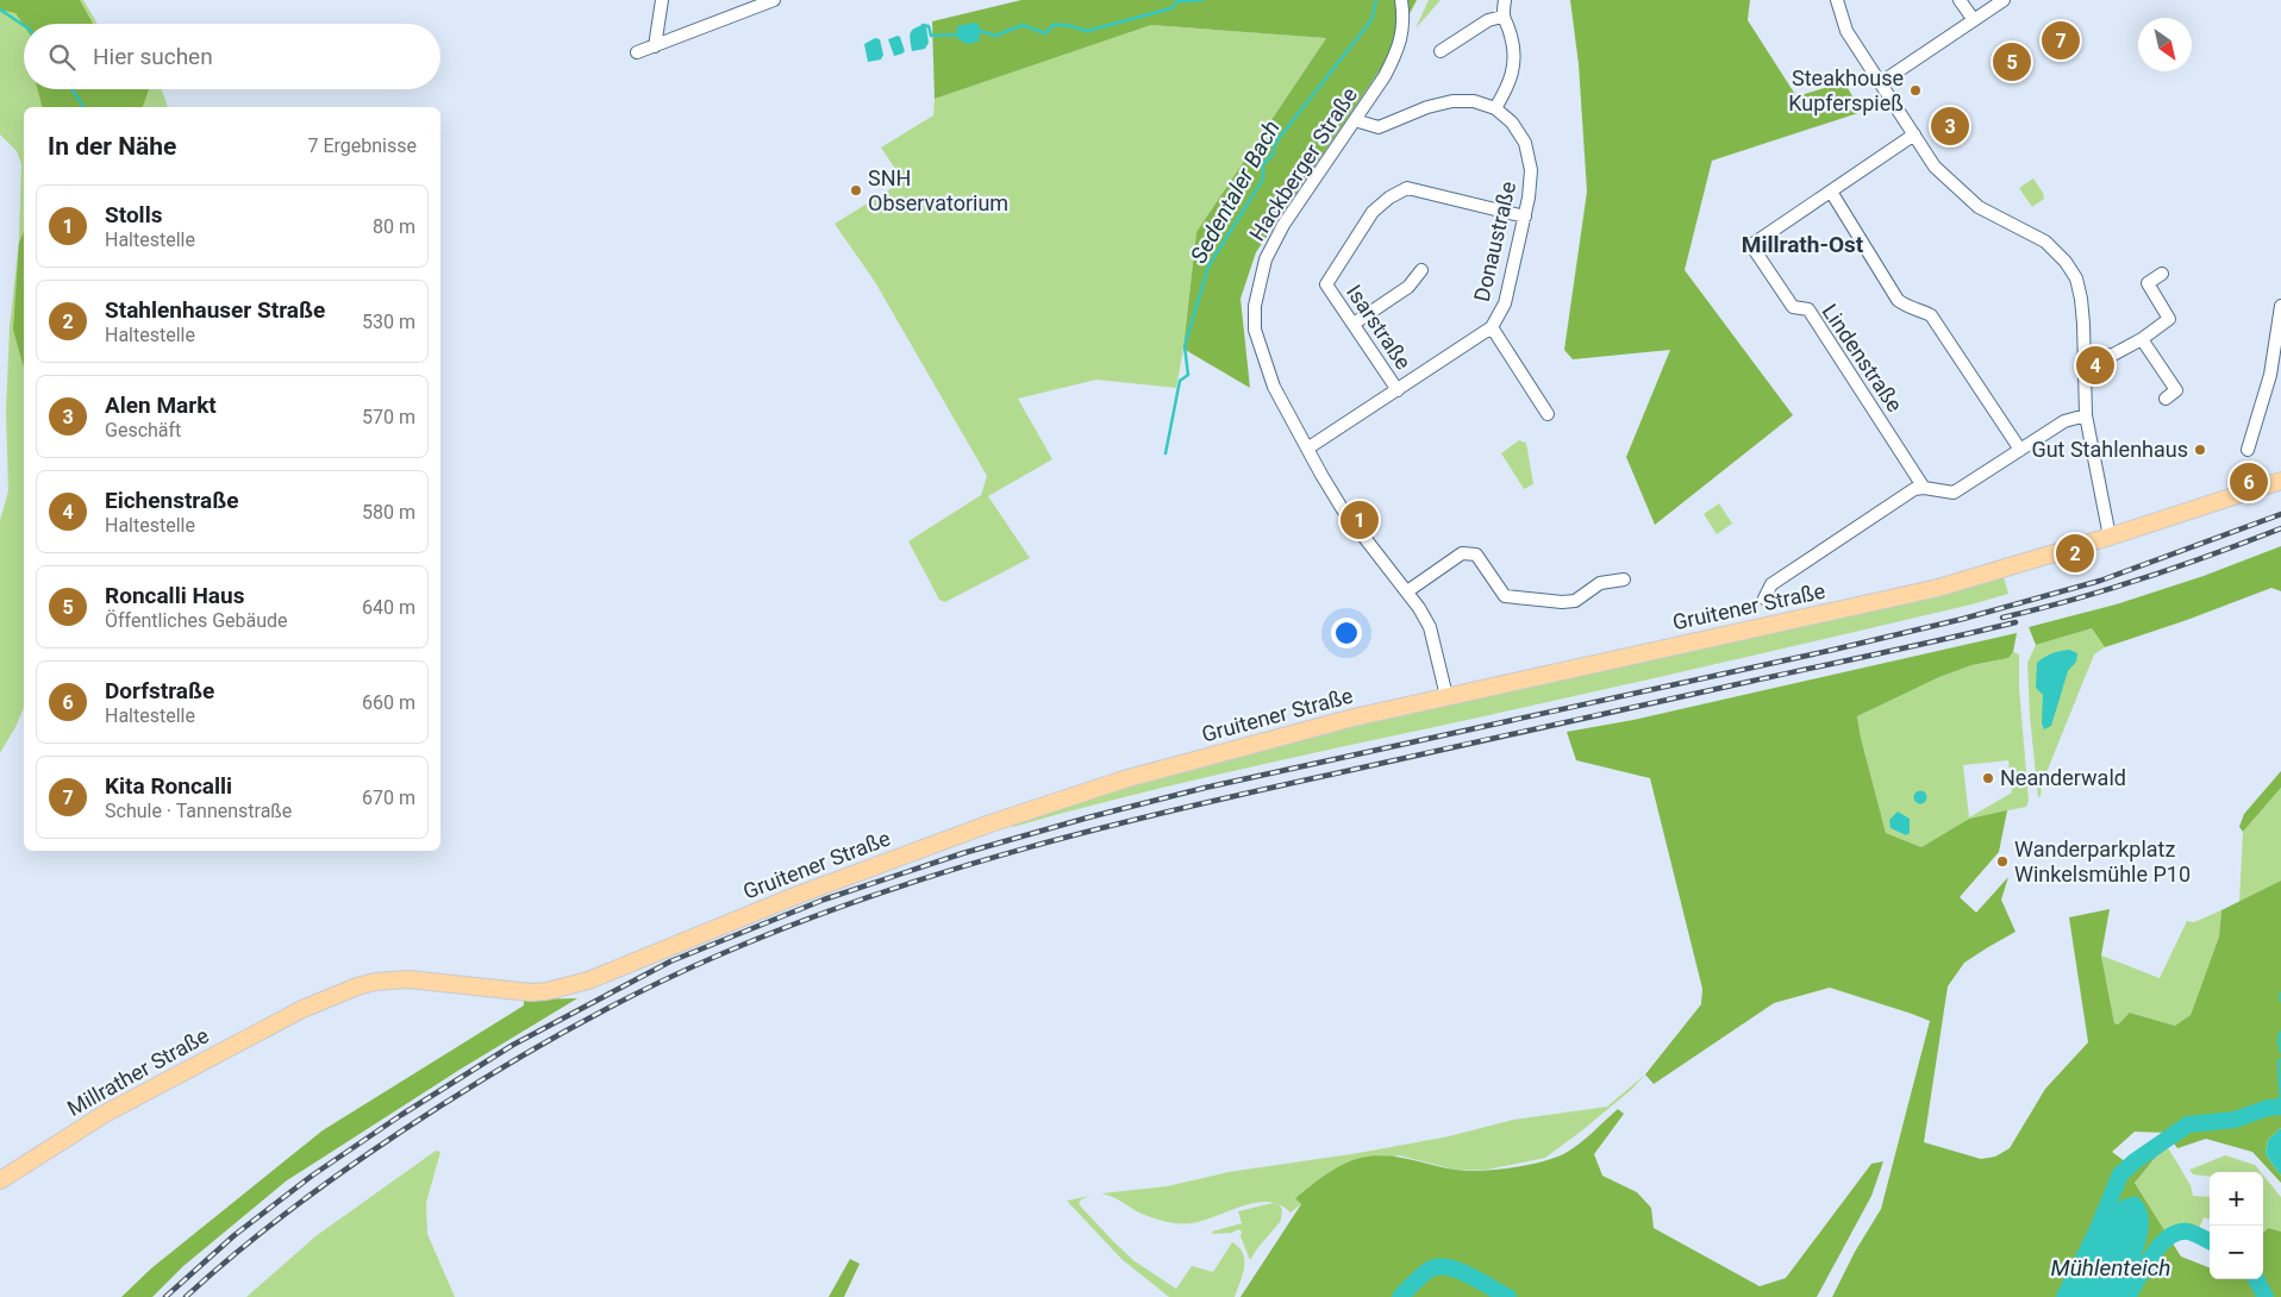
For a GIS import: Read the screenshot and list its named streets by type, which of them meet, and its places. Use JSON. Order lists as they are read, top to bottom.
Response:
{
  "streets": {
    "main road": ["Gruitener Straße", "Millrather Straße"],
    "street": [
      "Hackberger Straße",
      "Donaustraße",
      "Isarstraße",
      "Lindenstraße"
    ]
  },
  "crossings": [
    ["Hackberger Straße", "Donaustraße"],
    ["Hackberger Straße", "Gruitener Straße"],
    ["Donaustraße", "Isarstraße"],
    ["Gruitener Straße", "Millrather Straße"]
  ],
  "districts": ["Millrath-Ost"],
  "water": ["Sedentaler Bach", "Mühlenteich"],
  "places": [
    "Steakhouse Kupferspieß",
    "SNH Observatorium",
    "Gut Stahlenhaus",
    "Neanderwald",
    "Wanderparkplatz Winkelsmühle P10"
  ],
  "north": "bottom right",
  "page": {
    "pins": [
      "7",
      "5",
      "3",
      "4",
      "6",
      "1",
      "2"
    ],
    "search": "Hier suchen",
    "heading": ["In der Nähe", "7 Ergebnisse"],
    "list": [
      {
        "mark": "1",
        "name": "Stolls",
        "note": "Haltestelle",
        "value": "80 m"
      },
      {
        "mark": "2",
        "name": "Stahlenhauser Straße",
        "note": "Haltestelle",
        "value": "530 m"
      },
      {
        "mark": "3",
        "name": "Alen Markt",
        "note": "Geschäft",
        "value": "570 m"
      },
      {
        "mark": "4",
        "name": "Eichenstraße",
        "note": "Haltestelle",
        "value": "580 m"
      },
      {
        "mark": "5",
        "name": "Roncalli Haus",
        "note": "Öffentliches Gebäude",
        "value": "640 m"
      },
      {
        "mark": "6",
        "name": "Dorfstraße",
        "note": "Haltestelle",
        "value": "660 m"
      },
      {
        "mark": "7",
        "name": "Kita Roncalli",
        "note": "Schule · Tannenstraße",
        "value": "670 m"
      }
    ],
    "map_buttons": ["+", "−"]
  }
}
